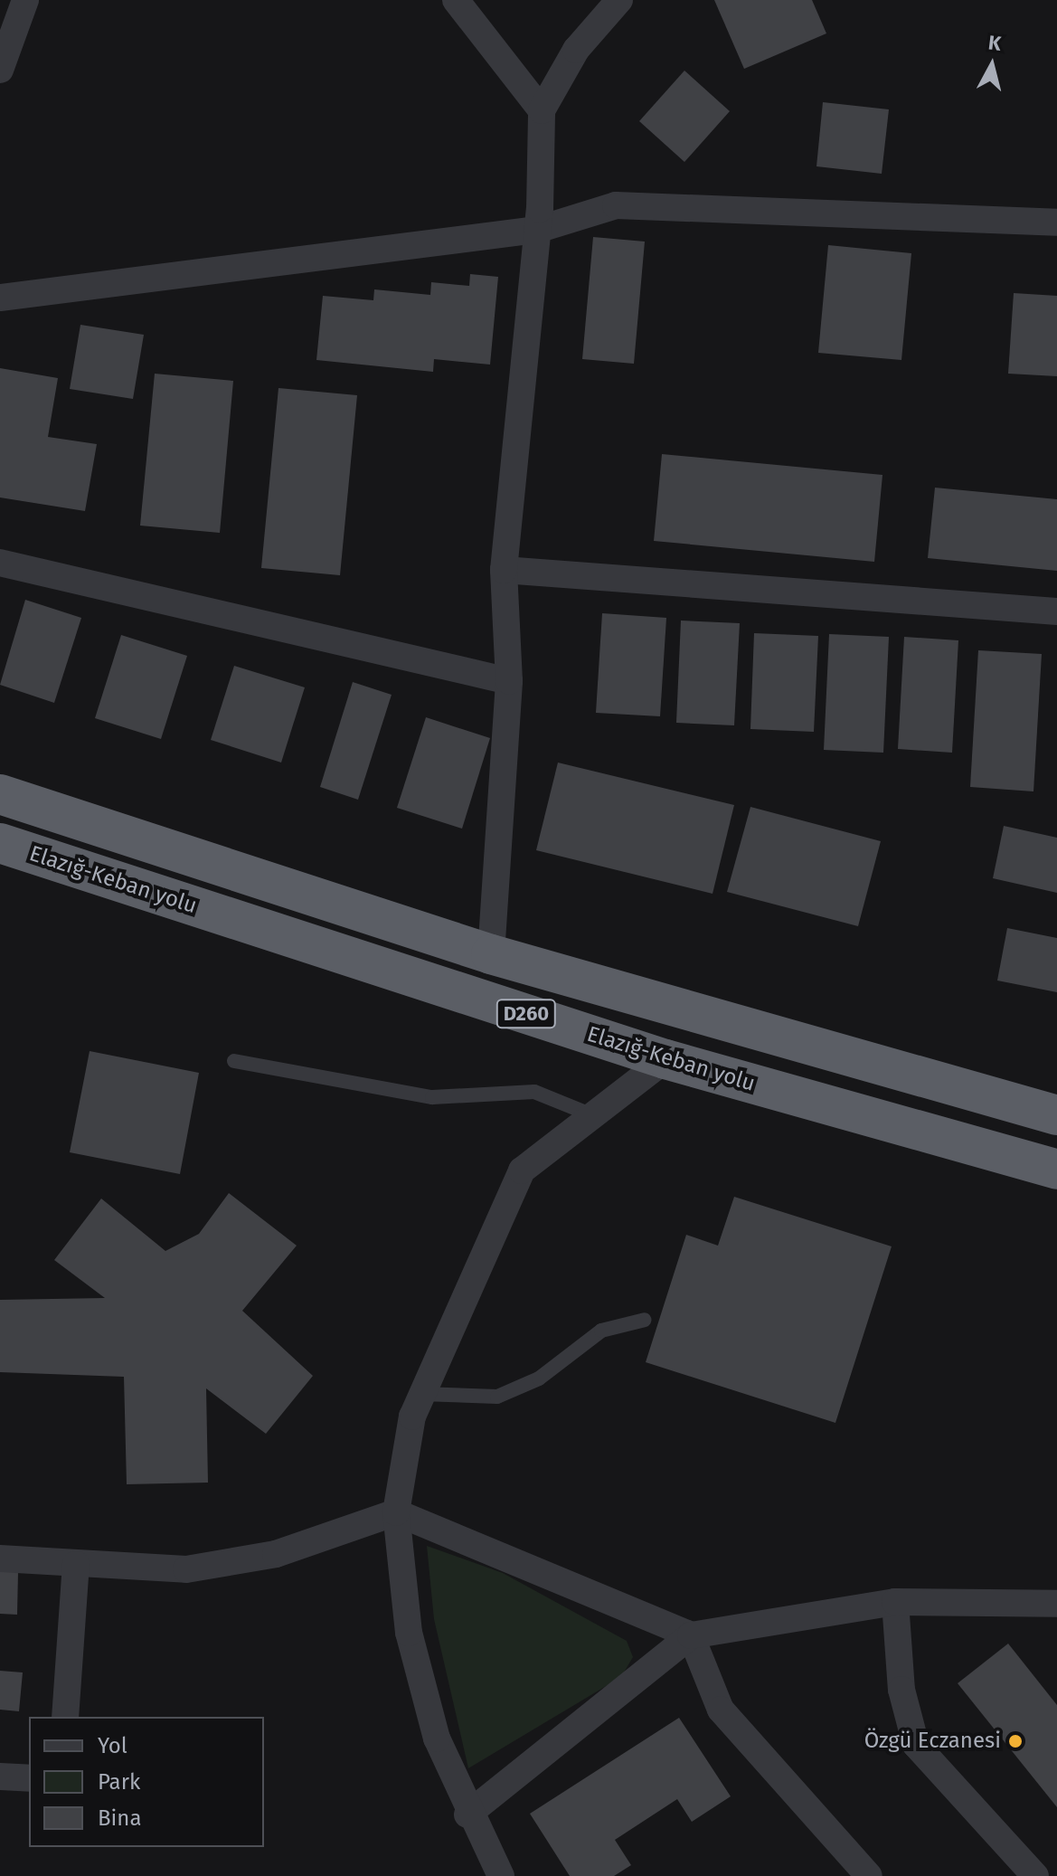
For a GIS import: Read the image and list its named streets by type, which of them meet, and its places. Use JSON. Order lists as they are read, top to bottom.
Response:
{
  "streets": {
    "highway": ["Elazığ-Keban yolu", "D260"]
  },
  "places": ["Özgü Eczanesi"],
  "legend": ["Yol", "Park", "Bina"],
  "north": "top"
}
